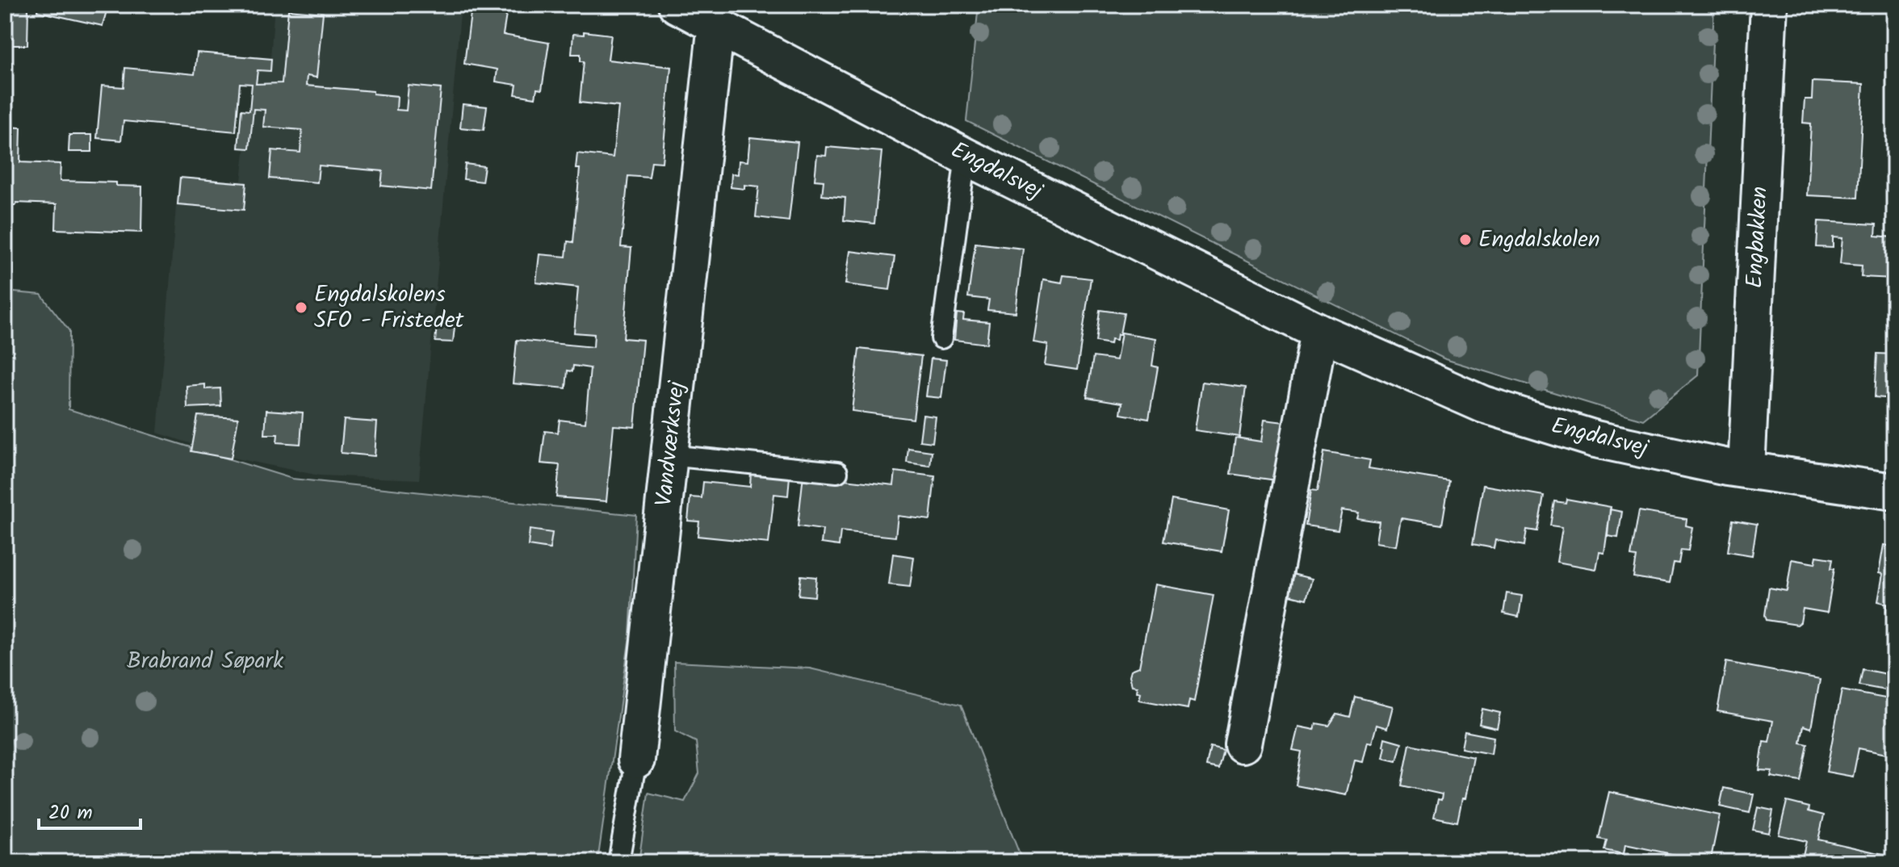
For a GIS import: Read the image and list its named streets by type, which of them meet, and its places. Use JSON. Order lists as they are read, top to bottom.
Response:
{
  "streets": {
    "street": ["Engdalsvej", "Engbakken", "Vandværksvej"]
  },
  "crossings": [
    ["Engdalsvej", "Engbakken"],
    ["Engdalsvej", "Vandværksvej"]
  ],
  "parks": ["Brabrand Søpark"],
  "places": ["Engdalskolen", "Engdalskolens SFO - Fristedet"],
  "scale_bar": "20 m"
}
